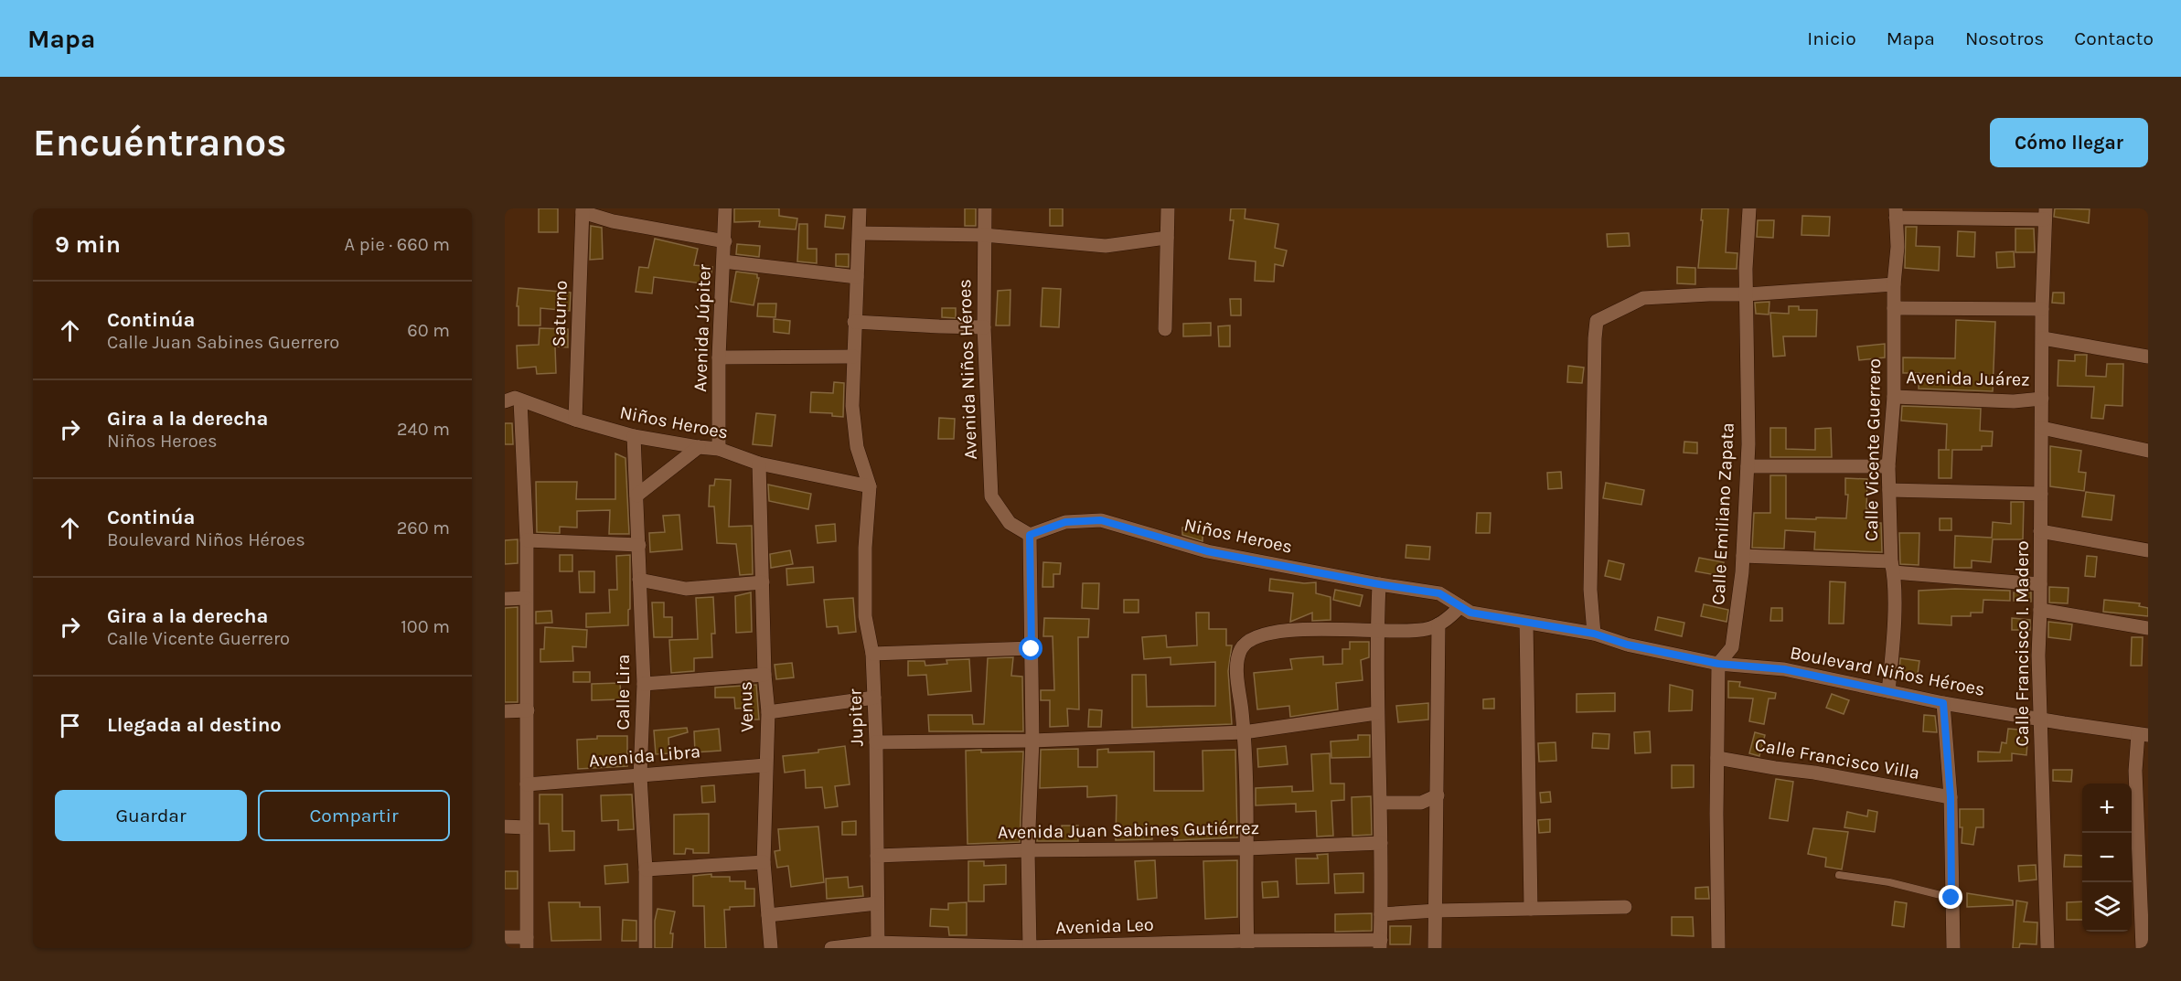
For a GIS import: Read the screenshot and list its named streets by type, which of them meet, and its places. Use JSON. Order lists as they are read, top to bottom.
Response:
{
  "streets": {
    "street": [
      "Saturno",
      "Avenida Júpiter",
      "Avenida Niños Héroes",
      "Avenida Juárez",
      "Niños Heroes",
      "Calle Vicente Guerrero",
      "Calle Emiliano Zapata",
      "Calle Francisco I. Madero",
      "Boulevard Niños Héroes",
      "Calle Lira",
      "Venus",
      "Jupiter",
      "Avenida Libra",
      "Calle Francisco Villa",
      "Avenida Juan Sabines Gutiérrez",
      "Avenida Leo"
    ]
  },
  "crossings": [
    ["Saturno", "Niños Heroes"],
    ["Avenida Júpiter", "Niños Heroes"],
    ["Avenida Niños Héroes", "Niños Heroes"],
    ["Avenida Juárez", "Calle Vicente Guerrero"],
    ["Avenida Juárez", "Calle Francisco I. Madero"],
    ["Niños Heroes", "Boulevard Niños Héroes"],
    ["Niños Heroes", "Calle Lira"],
    ["Niños Heroes", "Venus"],
    ["Niños Heroes", "Jupiter"],
    ["Calle Vicente Guerrero", "Boulevard Niños Héroes"],
    ["Calle Emiliano Zapata", "Boulevard Niños Héroes"],
    ["Calle Francisco I. Madero", "Boulevard Niños Héroes"],
    ["Calle Lira", "Avenida Libra"],
    ["Venus", "Avenida Libra"],
    ["Jupiter", "Avenida Juan Sabines Gutiérrez"],
    ["Jupiter", "Avenida Leo"]
  ],
  "page": {
    "header": "Mapa",
    "nav": [
      "Inicio",
      "Mapa",
      "Nosotros",
      "Contacto"
    ],
    "buttons": [
      "Cómo llegar",
      ["Guardar", "Compartir"]
    ],
    "title": "Encuéntranos",
    "heading": ["9 min", "A pie · 660 m"],
    "list": [
      ["Continúa", "Calle Juan Sabines Guerrero", "60 m"],
      ["Gira a la derecha", "Niños Heroes", "240 m"],
      ["Continúa", "Boulevard Niños Héroes", "260 m"],
      ["Gira a la derecha", "Calle Vicente Guerrero", "100 m"],
      "Llegada al destino"
    ],
    "map_buttons": ["+", "−"]
  }
}
